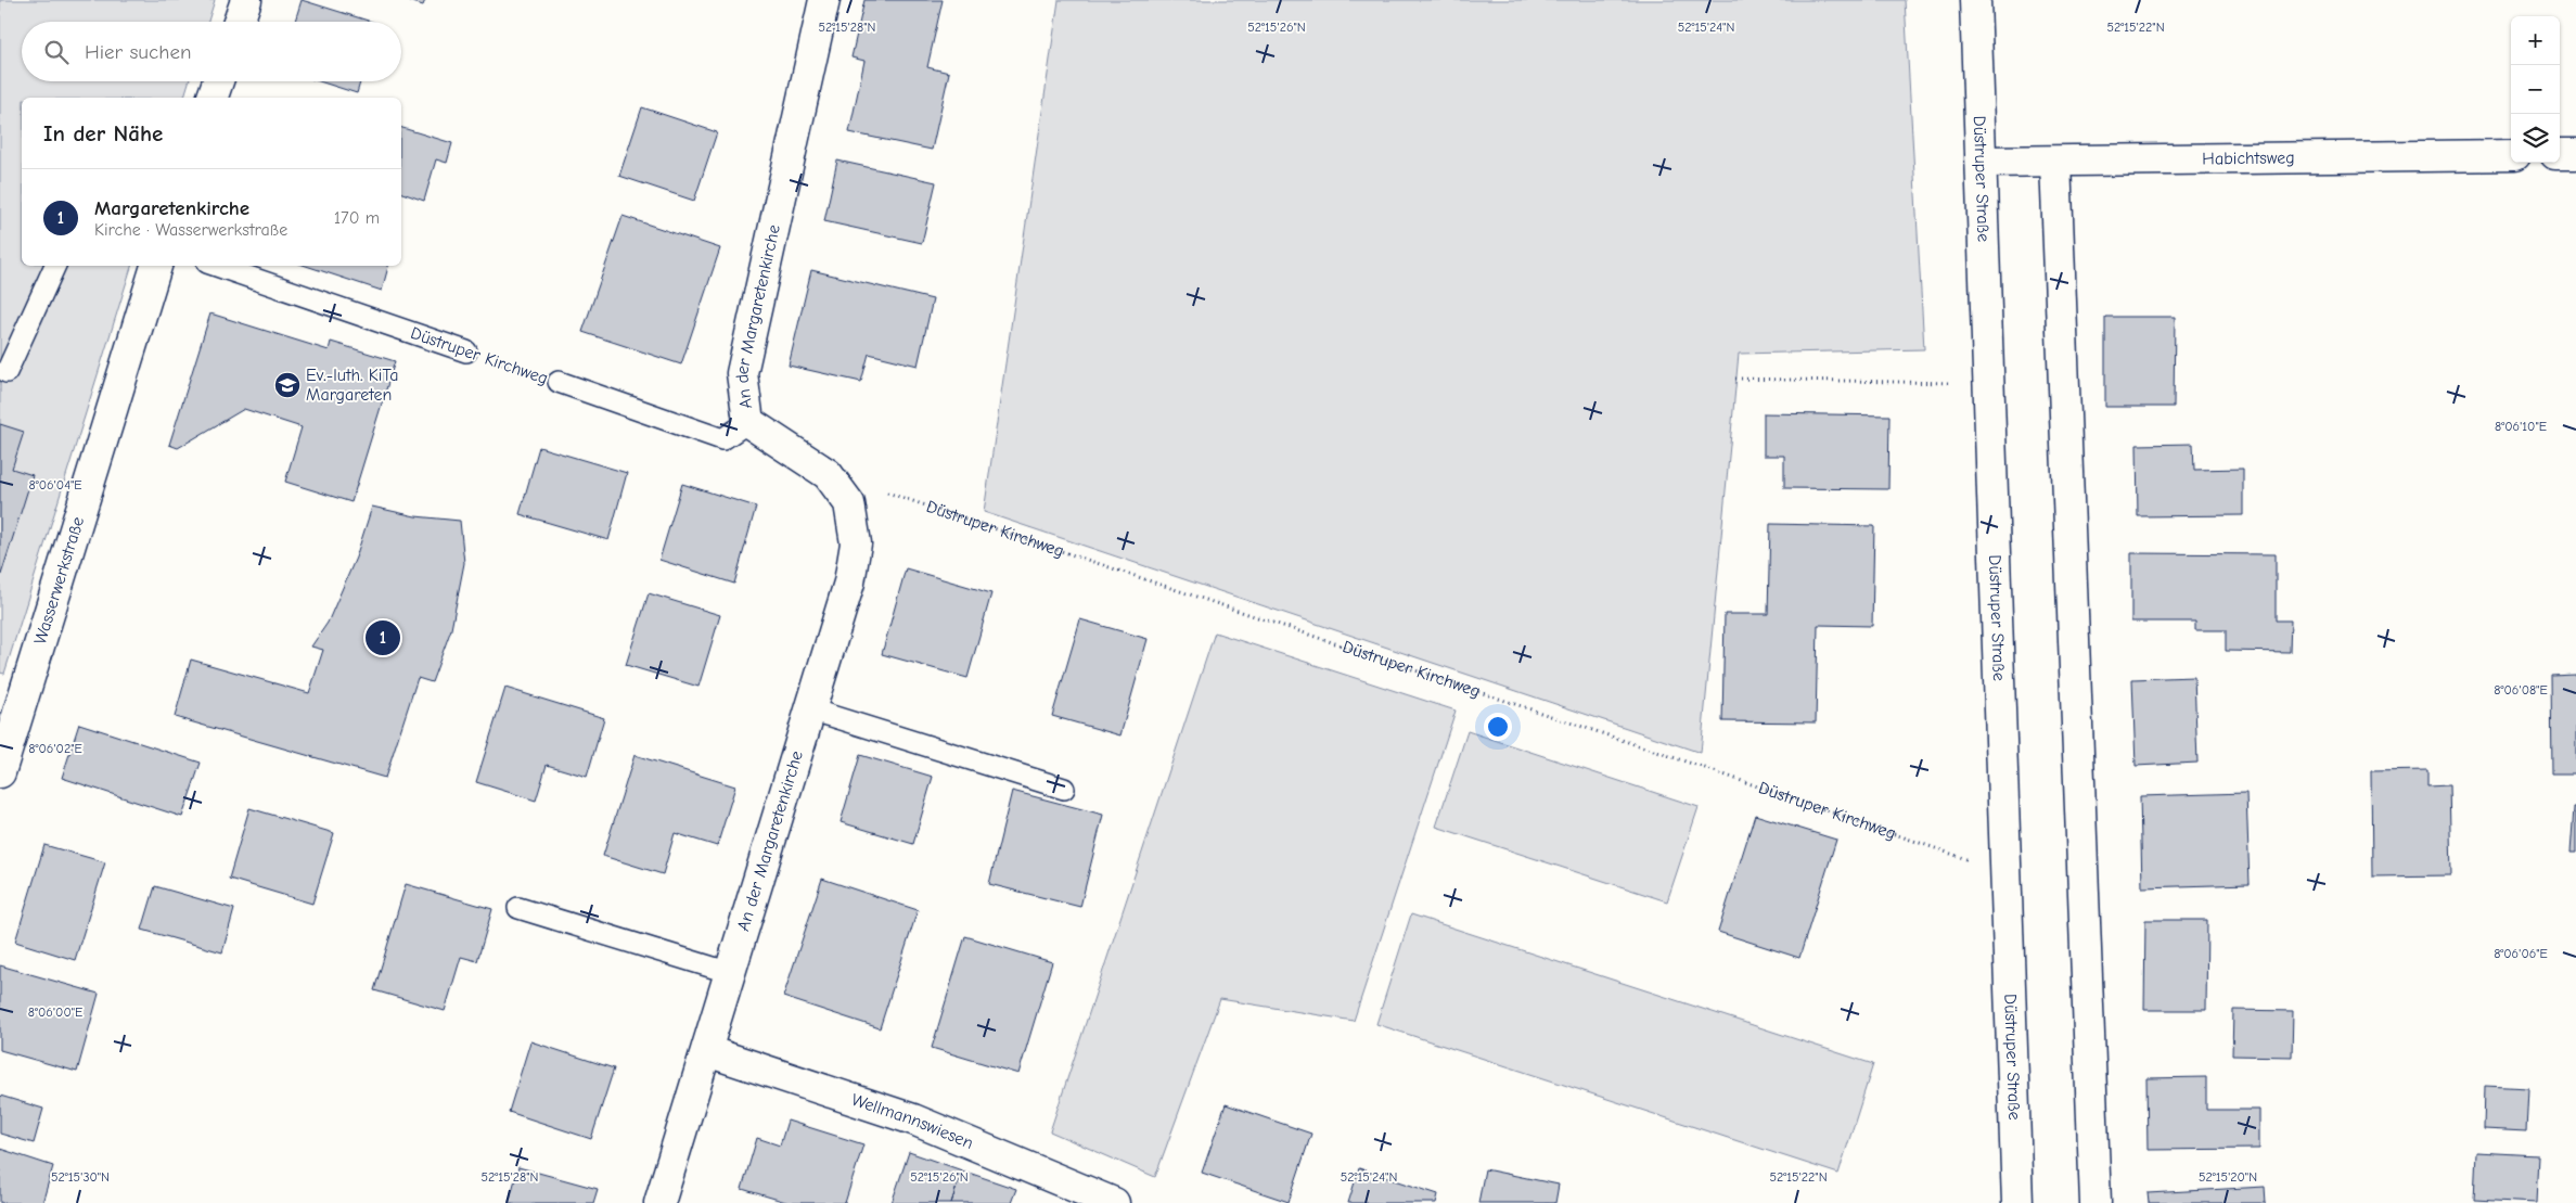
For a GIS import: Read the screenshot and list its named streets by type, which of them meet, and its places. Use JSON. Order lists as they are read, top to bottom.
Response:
{
  "streets": {
    "street": [
      "Habichtsweg",
      "Düstruper Straße",
      "An der Margaretenkirche",
      "Wasserwerkstraße",
      "Wellmannswiesen"
    ],
    "lane": ["Düstruper Kirchweg"]
  },
  "crossings": [
    ["Habichtsweg", "Düstruper Straße"],
    ["Düstruper Straße", "Düstruper Kirchweg"],
    ["An der Margaretenkirche", "Düstruper Kirchweg"],
    ["An der Margaretenkirche", "Wellmannswiesen"]
  ],
  "places": {
    "school or university": ["Ev.-luth. KiTa Margareten"]
  },
  "page": {
    "map_buttons": ["+", "−"],
    "search": "Hier suchen",
    "heading": "In der Nähe",
    "list": [
      {
        "mark": "1",
        "name": "Margaretenkirche",
        "note": "Kirche · Wasserwerkstraße",
        "value": "170 m"
      }
    ],
    "pins": "1"
  },
  "coordinates": [
    "52°15'28\"N",
    "52°15'26\"N",
    "52°15'24\"N",
    "52°15'22\"N",
    "8°06'10\"E",
    "8°06'04\"E",
    "8°06'08\"E",
    "8°06'02\"E",
    "8°06'06\"E",
    "8°06'00\"E",
    "52°15'30\"N",
    "52°15'20\"N"
  ]
}
